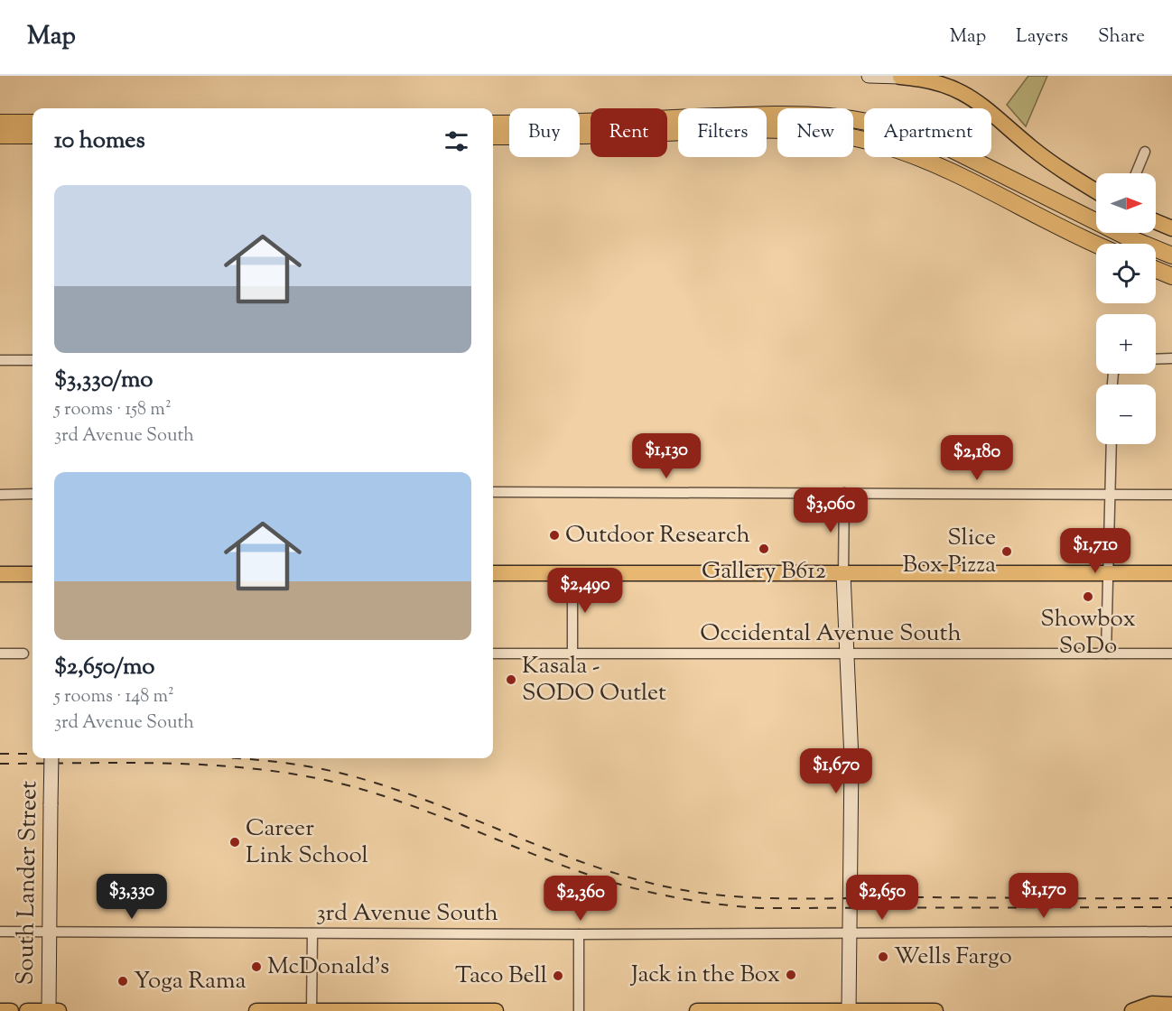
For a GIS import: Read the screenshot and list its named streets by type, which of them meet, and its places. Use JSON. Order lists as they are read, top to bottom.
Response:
{
  "streets": {
    "main road": ["South Lander Street"],
    "street": ["Occidental Avenue South", "3rd Avenue South"]
  },
  "crossings": [
    ["South Lander Street", "3rd Avenue South"]
  ],
  "places": [
    "Outdoor Research",
    "Gallery B612",
    "Slice Box Pizza",
    "Showbox SoDo",
    "Kasala - SODO Outlet",
    "Career Link School",
    "Wells Fargo",
    "McDonald's",
    "Jack in the Box",
    "Taco Bell",
    "Yoga Rama"
  ],
  "north": "right",
  "page": {
    "header": "Map",
    "nav": ["Map", "Layers", "Share"],
    "chip": [
      "Buy",
      "Rent",
      "Filters",
      "New",
      "Apartment"
    ],
    "heading": "10 homes",
    "map_buttons": ["+", "−"],
    "list": [
      {
        "name": "$3,330/mo",
        "note": "5 rooms · 158 m² · 3rd Avenue South"
      },
      {
        "name": "$2,650/mo",
        "note": "5 rooms · 148 m² · 3rd Avenue South"
      }
    ],
    "price": [
      "$1,130",
      "$2,180",
      "$3,060",
      "$1,710",
      "$2,490",
      "$1,670",
      "$1,170",
      "$3,330",
      "$2,650",
      "$2,360"
    ]
  }
}
